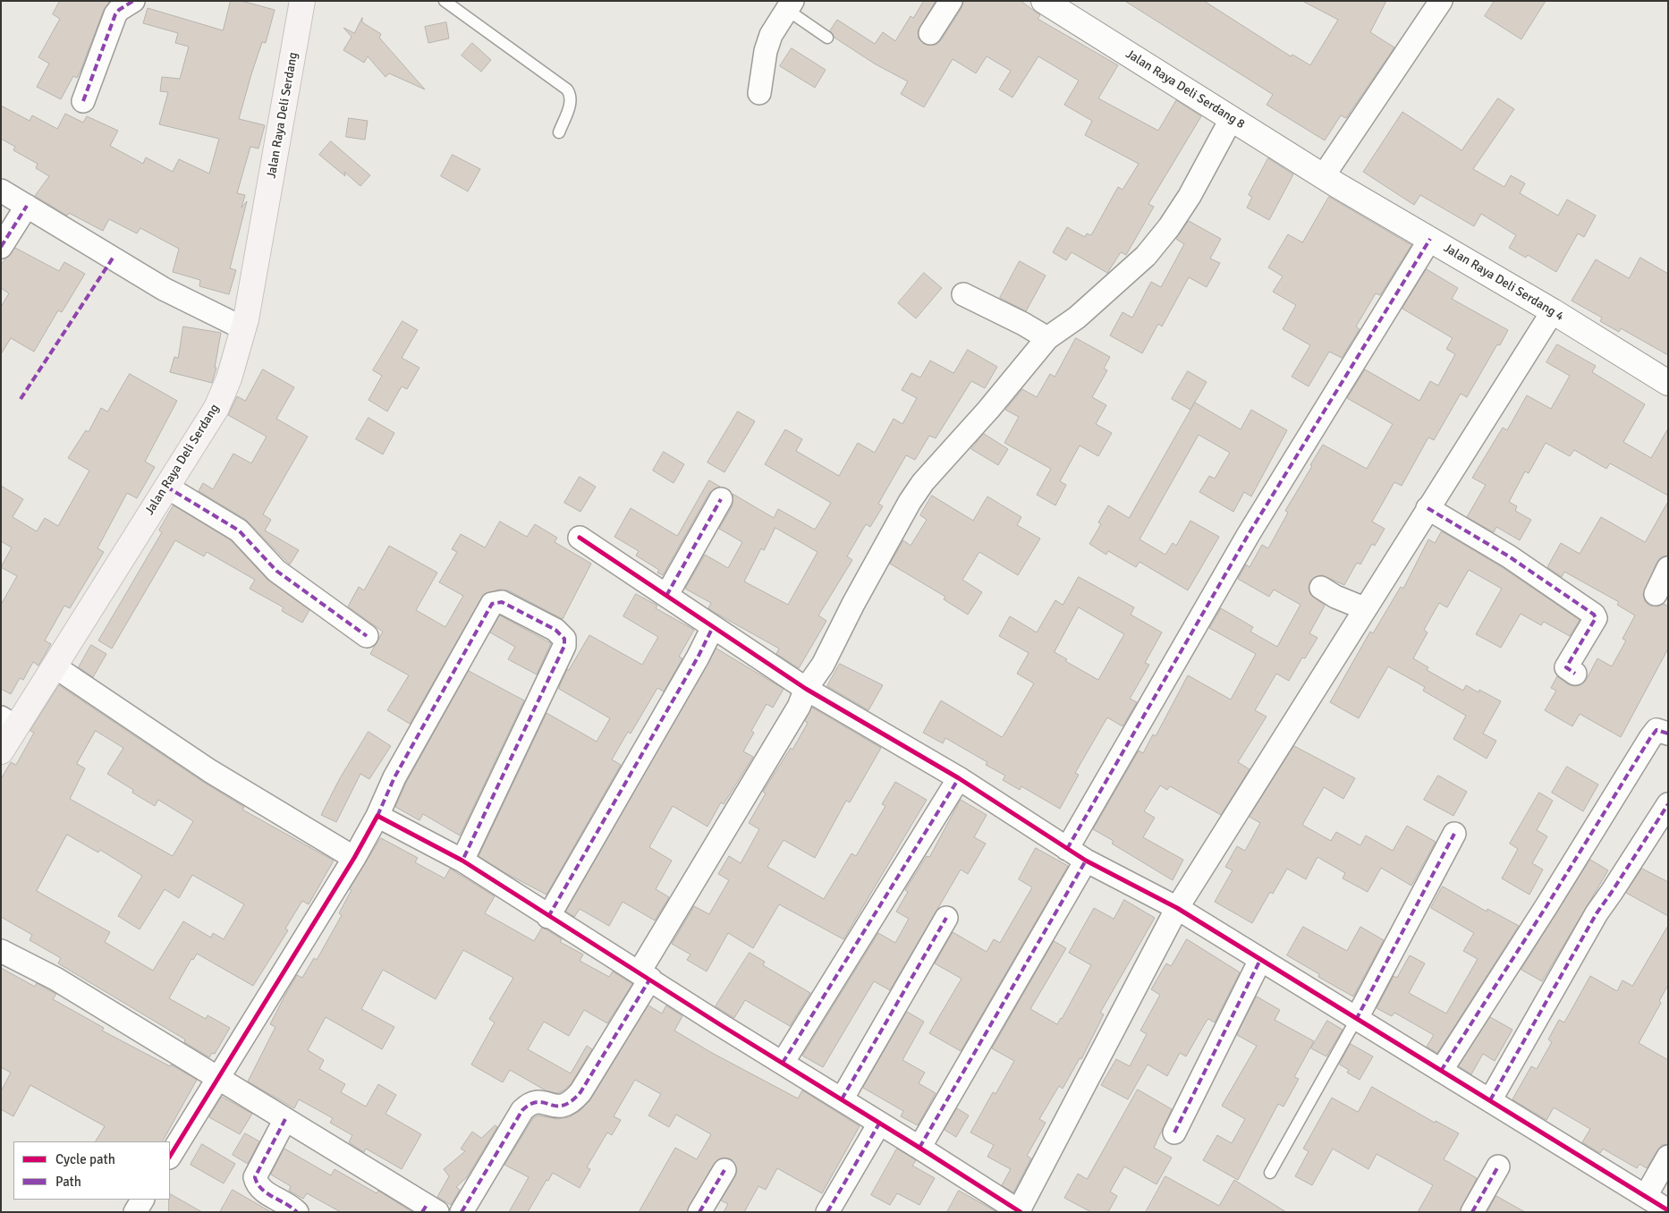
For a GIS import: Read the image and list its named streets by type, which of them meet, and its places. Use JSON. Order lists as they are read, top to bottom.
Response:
{
  "streets": {
    "main road": ["Jalan Raya Deli Serdang"],
    "street": ["Jalan Raya Deli Serdang 8", "Jalan Raya Deli Serdang 4"]
  },
  "crossings": [
    ["Jalan Raya Deli Serdang 8", "Jalan Raya Deli Serdang 4"]
  ],
  "legend": ["Cycle path", "Path"]
}
